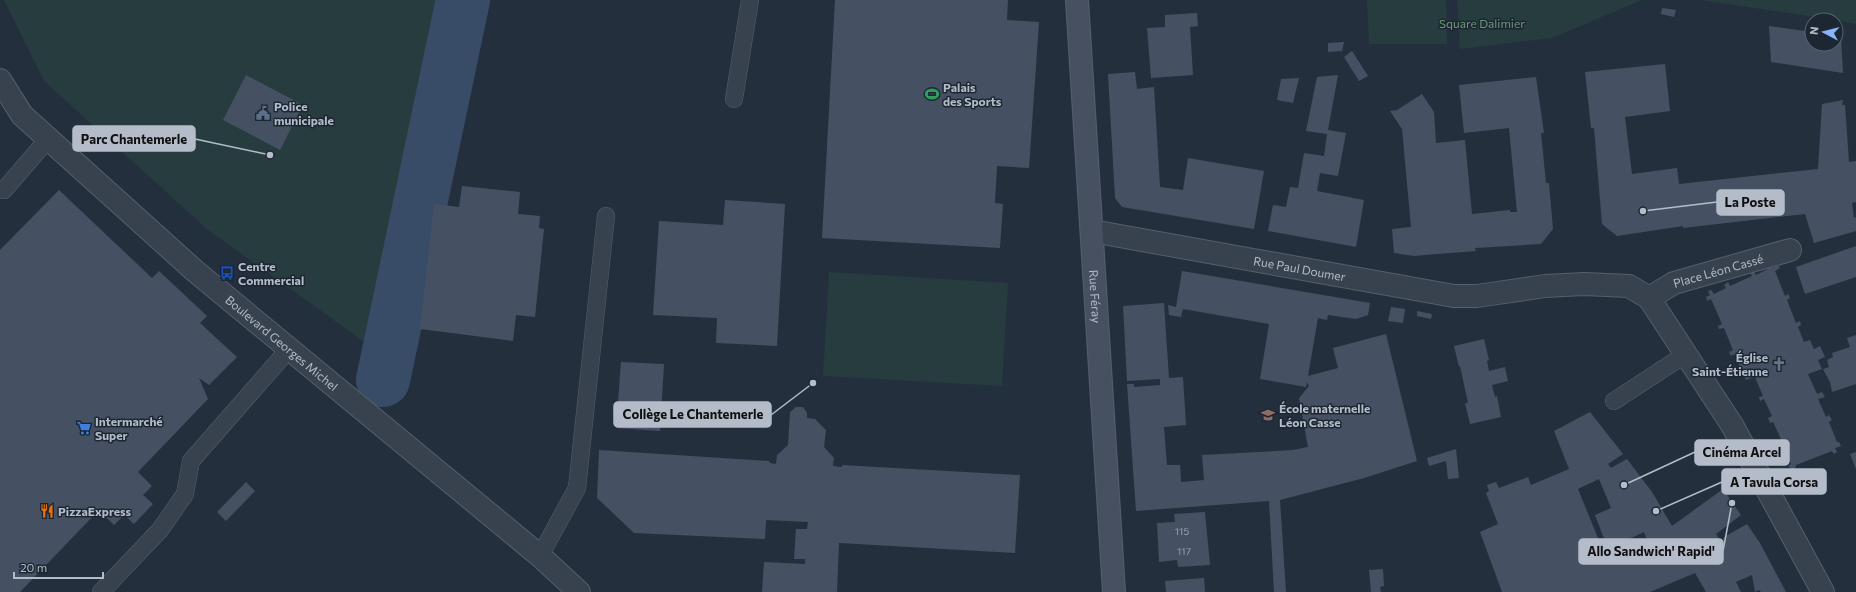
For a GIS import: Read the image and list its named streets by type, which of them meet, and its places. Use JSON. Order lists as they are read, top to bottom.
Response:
{
  "streets": {
    "main road": ["Rue Féray"],
    "street": ["Rue Paul Doumer", "Place Léon Cassé", "Boulevard Georges Michel"]
  },
  "crossings": [
    ["Rue Paul Doumer", "Place Léon Cassé"],
    ["Rue Paul Doumer", "Rue Féray"]
  ],
  "parks": ["Square Dalimier"],
  "places": {
    "sports": ["Palais des Sports"],
    "public building": ["Police municipale"],
    "other": [
      "Parc Chantemerle",
      "La Poste",
      "Collège Le Chantemerle",
      "Cinéma Arcel",
      "Allo Sandwich' Rapid'",
      "A Tavula Corsa"
    ],
    "bus stop": ["Centre Commercial"],
    "church": ["Église Saint-Étienne"],
    "school or university": ["École maternelle Léon Casse"],
    "supermarket": ["Intermarché Super"],
    "restaurant": ["PizzaExpress"]
  },
  "house_numbers": ["115", "117"],
  "scale_bar": "20 m",
  "north": "left"
}
